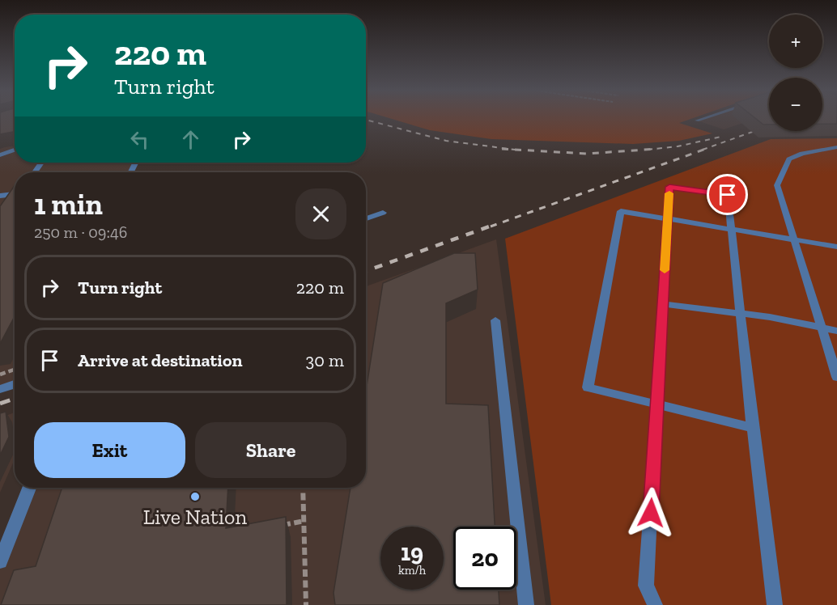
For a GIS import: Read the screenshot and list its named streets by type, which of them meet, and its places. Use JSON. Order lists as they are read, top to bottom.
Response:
{
  "places": ["Live Nation"],
  "page": {
    "map_buttons": ["+", "−"],
    "turn": ["220 m", "Turn right"],
    "heading": ["1 min", "250 m · 09:46"],
    "list": [
      {
        "name": "Turn right",
        "value": "220 m"
      },
      {
        "name": "Arrive at destination",
        "value": "30 m"
      }
    ],
    "buttons": ["Exit", "Share"],
    "speed": "19 km/h",
    "limit": "20"
  }
}
